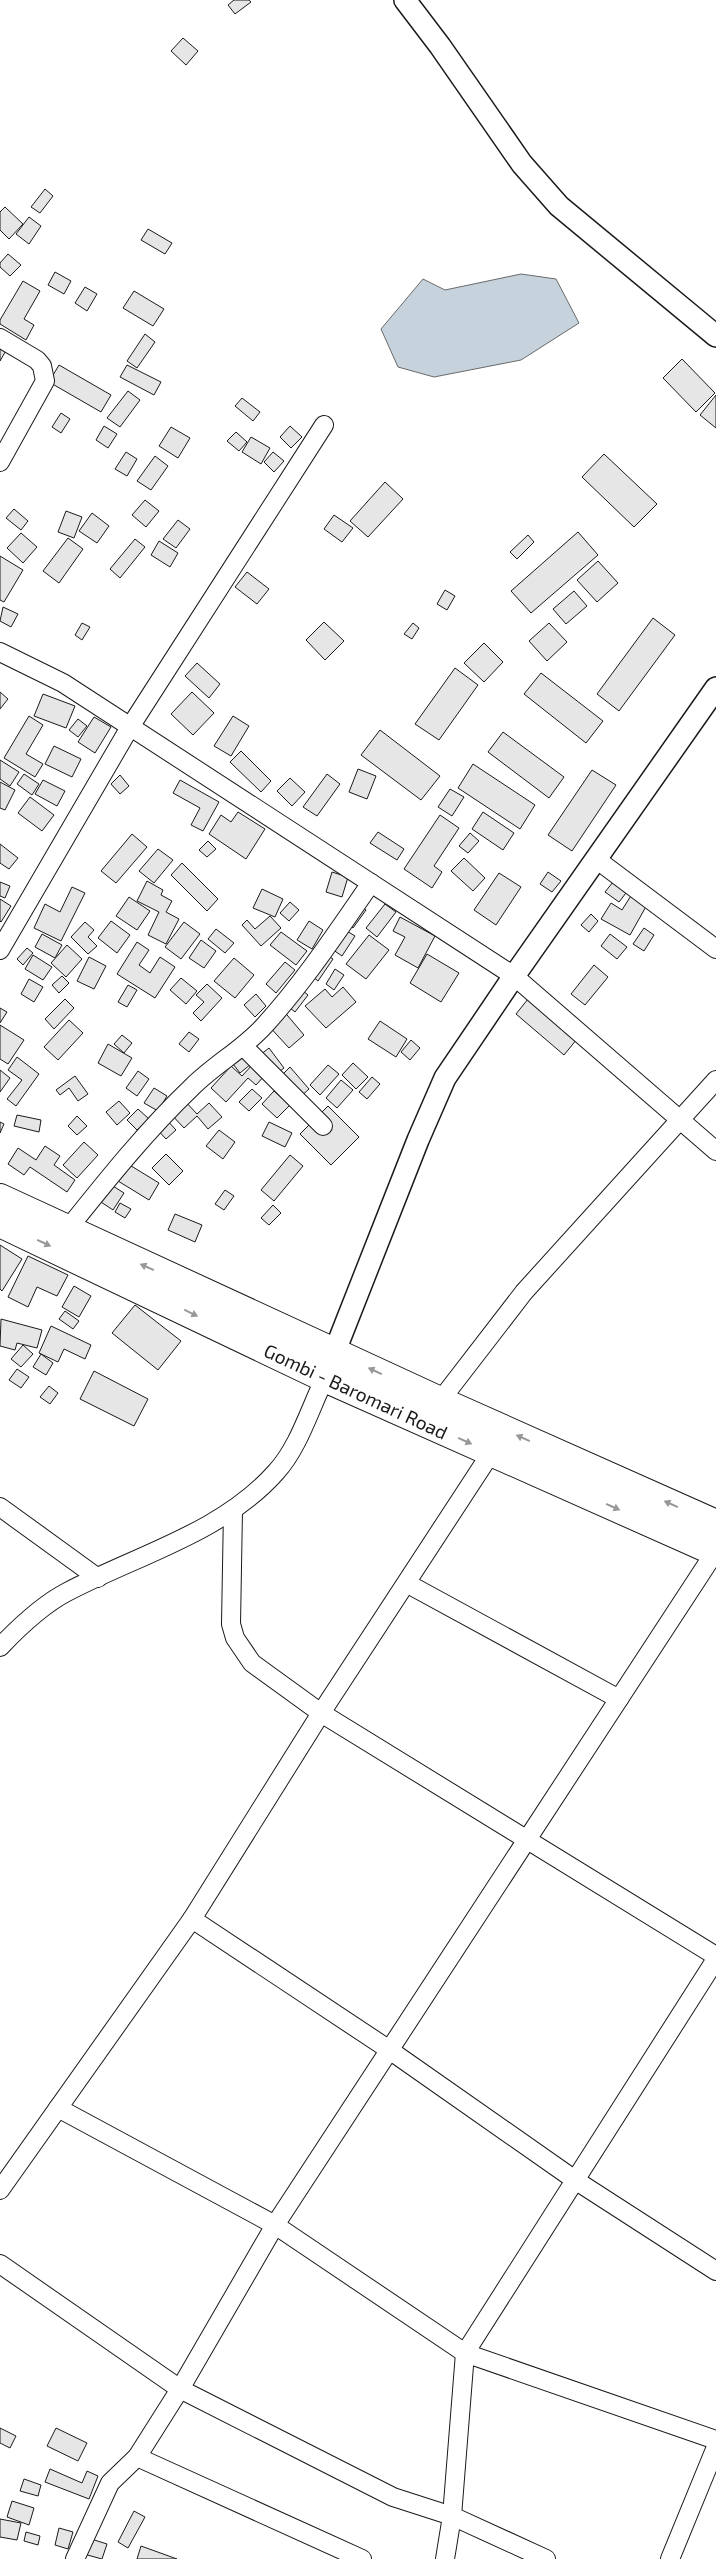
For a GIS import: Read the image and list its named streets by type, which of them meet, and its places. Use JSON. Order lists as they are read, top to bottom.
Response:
{
  "streets": {
    "main road": ["Gombi - Baromari Road"]
  }
}
